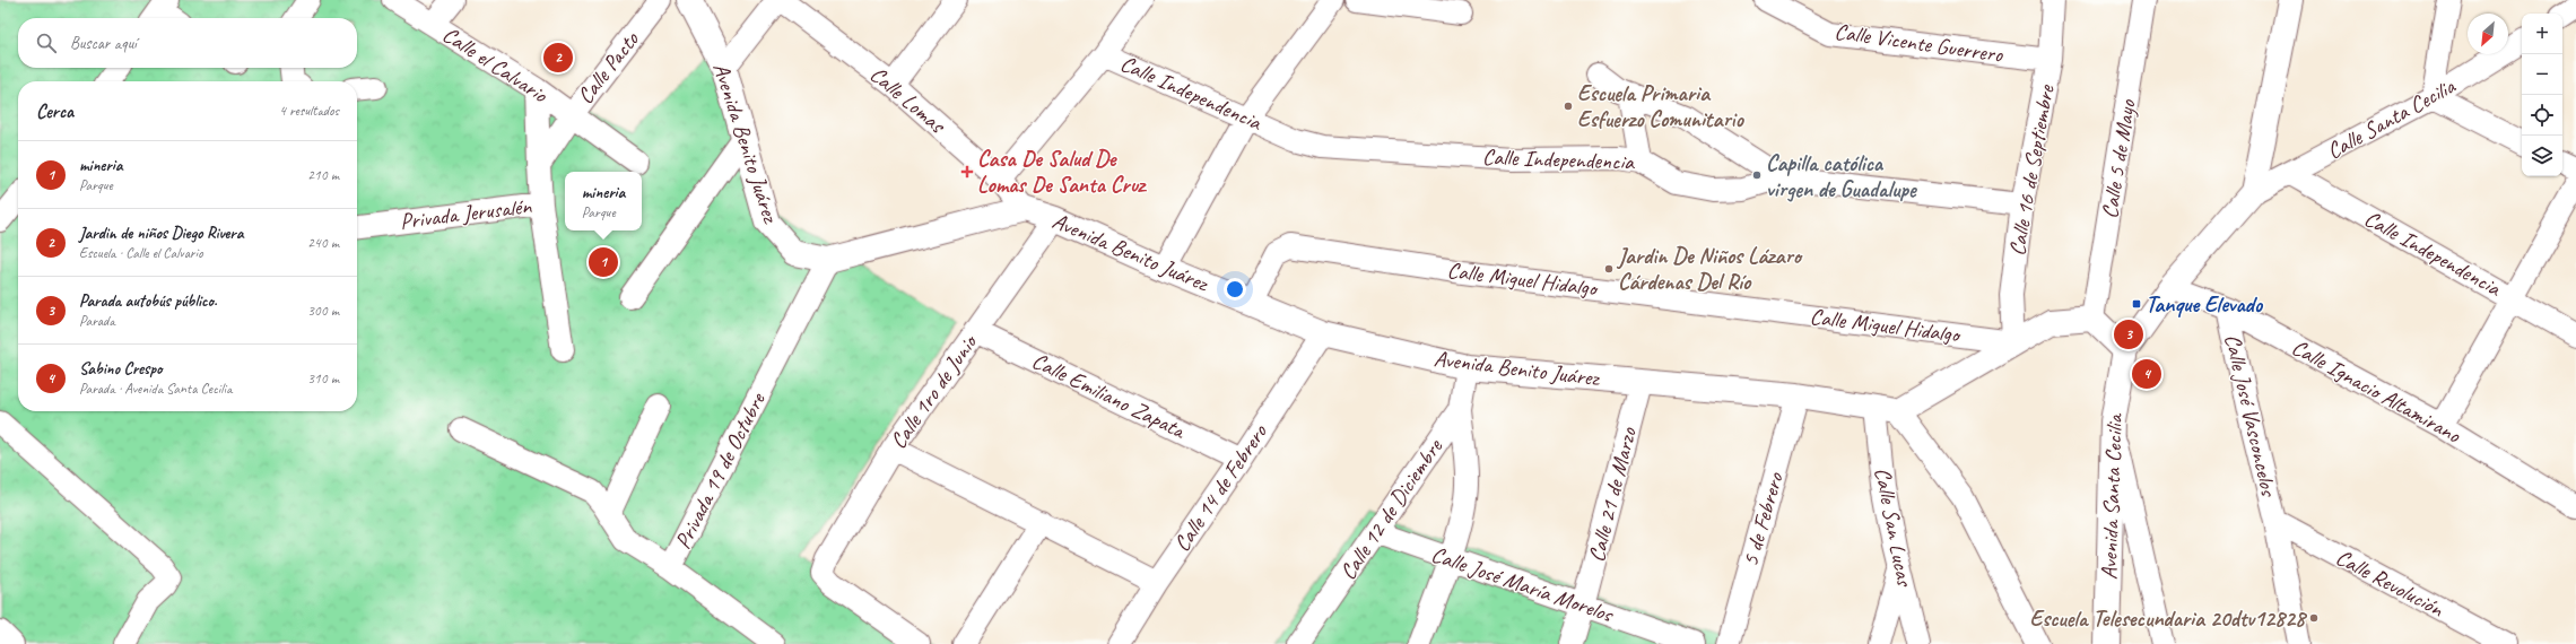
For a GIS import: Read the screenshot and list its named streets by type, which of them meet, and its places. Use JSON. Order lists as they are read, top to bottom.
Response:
{
  "streets": {
    "street": [
      "Calle Vicente Guerrero",
      "Calle el Calvario",
      "Calle Pacto",
      "Calle Independencia",
      "Calle Lomas",
      "Calle Santa Cecilia",
      "Avenida Benito Juárez",
      "Calle 5 de Mayo",
      "Calle 16 de Septiembre",
      "Privada Jerusalén",
      "Calle Miguel Hidalgo",
      "Calle Ignacio Altamirano",
      "Calle 1ro de Junio",
      "Calle Emiliano Zapata",
      "Calle José Vasconcelos",
      "Privada 19 de Octubre",
      "Calle 14 de Febrero",
      "Calle 21 de Marzo",
      "Avenida Santa Cecilia",
      "Calle 12 de Diciembre",
      "5 de Febrero",
      "Calle San Lucas",
      "Calle Revolución",
      "Calle José María Morelos"
    ]
  },
  "crossings": [
    ["Calle Vicente Guerrero", "Calle 16 de Septiembre"],
    ["Calle el Calvario", "Calle Pacto"],
    ["Calle el Calvario", "Privada Jerusalén"],
    ["Calle Pacto", "Privada Jerusalén"],
    ["Calle Independencia", "Calle Santa Cecilia"],
    ["Calle Independencia", "Calle 16 de Septiembre"],
    ["Calle Lomas", "Avenida Benito Juárez"],
    ["Avenida Benito Juárez", "Calle Miguel Hidalgo"],
    ["Avenida Benito Juárez", "Calle 1ro de Junio"],
    ["Avenida Benito Juárez", "Privada 19 de Octubre"],
    ["Avenida Benito Juárez", "Calle 14 de Febrero"],
    ["Avenida Benito Juárez", "Calle 21 de Marzo"],
    ["Avenida Benito Juárez", "Calle 12 de Diciembre"],
    ["Avenida Benito Juárez", "5 de Febrero"],
    ["Avenida Benito Juárez", "Calle San Lucas"],
    ["Calle 16 de Septiembre", "Calle Miguel Hidalgo"],
    ["Calle Ignacio Altamirano", "Calle José Vasconcelos"],
    ["Calle 1ro de Junio", "Calle Emiliano Zapata"],
    ["Calle Emiliano Zapata", "Calle 14 de Febrero"],
    ["Calle José Vasconcelos", "Calle Revolución"],
    ["Calle 21 de Marzo", "Calle José María Morelos"],
    ["Calle 12 de Diciembre", "Calle José María Morelos"]
  ],
  "places": {
    "other": [
      "Escuela Primaria Esfuerzo Comunitario",
      "Capilla católica virgen de Guadalupe",
      "Jardin De Niños Lázaro Cárdenas Del Río",
      "Escuela Telesecundaria 20dtv12828"
    ],
    "health": ["Casa De Salud De Lomas De Santa Cruz"],
    "transit": ["Tanque Elevado"]
  },
  "north": "bottom left",
  "page": {
    "map_buttons": ["+", "−"],
    "search": "Buscar aquí",
    "pins": [
      "2",
      "1",
      "3",
      "4"
    ],
    "heading": ["Cerca", "4 resultados"],
    "list": [
      {
        "mark": "1",
        "name": "mineria",
        "note": "Parque",
        "value": "210 m"
      },
      {
        "mark": "2",
        "name": "Jardin de niños Diego Rivera",
        "note": "Escuela · Calle el Calvario",
        "value": "240 m"
      },
      {
        "mark": "3",
        "name": "Parada autobús público.",
        "note": "Parada",
        "value": "300 m"
      },
      {
        "mark": "4",
        "name": "Sabino Crespo",
        "note": "Parada · Avenida Santa Cecilia",
        "value": "310 m"
      }
    ],
    "popup": ["mineria", "Parque"]
  }
}
